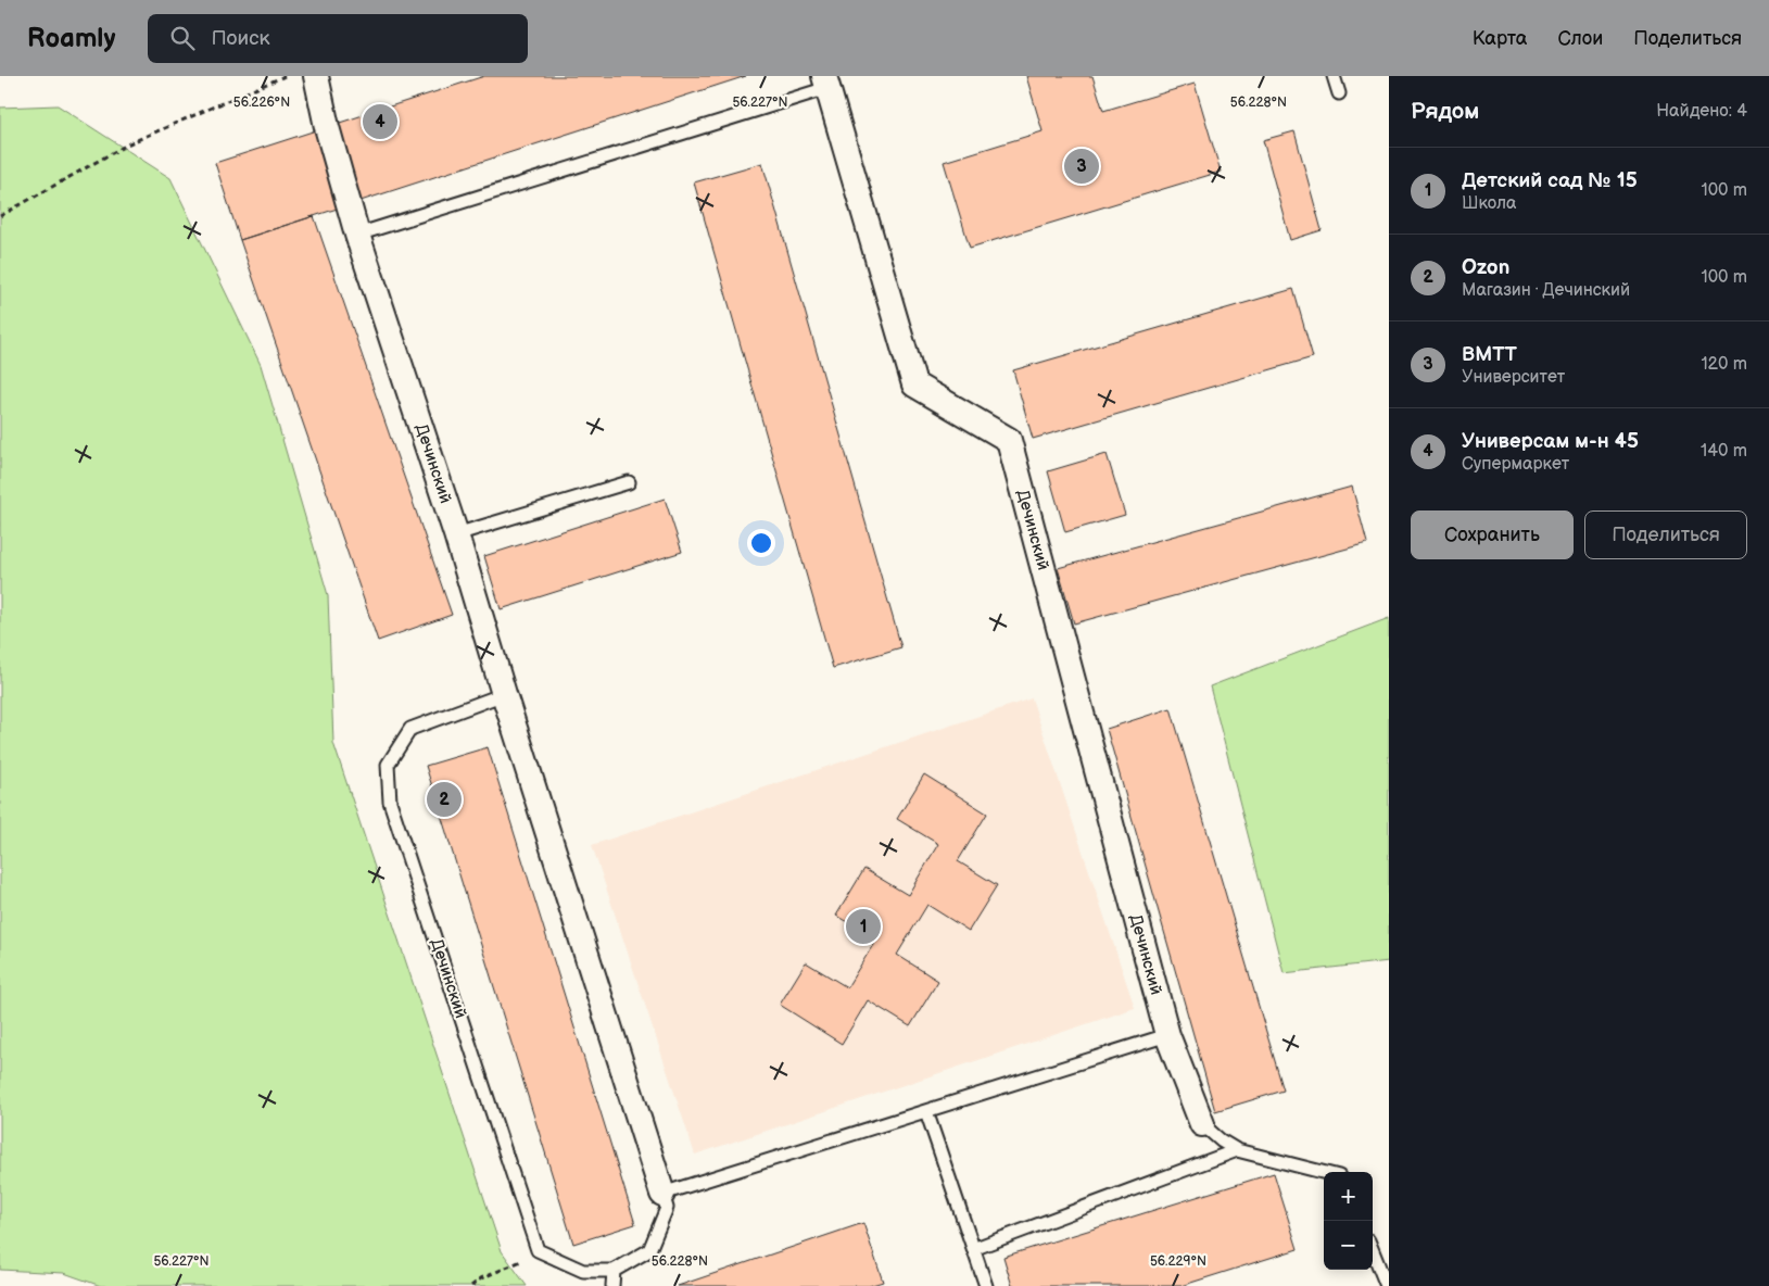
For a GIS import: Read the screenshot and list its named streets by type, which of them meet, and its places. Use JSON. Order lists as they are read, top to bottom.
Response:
{
  "streets": {
    "street": ["Дечинский"]
  },
  "page": {
    "header": "Roamly",
    "search": "Поиск",
    "nav": ["Карта", "Слои", "Поделиться"],
    "heading": ["Рядом", "Найдено: 4"],
    "pins": [
      "4",
      "3",
      "2",
      "1"
    ],
    "list": [
      {
        "mark": "1",
        "name": "Детский сад № 15",
        "note": "Школа",
        "value": "100 m"
      },
      {
        "mark": "2",
        "name": "Ozon",
        "note": "Магазин · Дечинский",
        "value": "100 m"
      },
      {
        "mark": "3",
        "name": "ВМТТ",
        "note": "Университет",
        "value": "120 m"
      },
      {
        "mark": "4",
        "name": "Универсам м-н 45",
        "note": "Супермаркет",
        "value": "140 m"
      }
    ],
    "buttons": ["Сохранить", "Поделиться"],
    "map_buttons": ["+", "−"]
  },
  "coordinates": [
    "56.226°N",
    "56.227°N",
    "56.228°N",
    "56.229°N"
  ]
}
